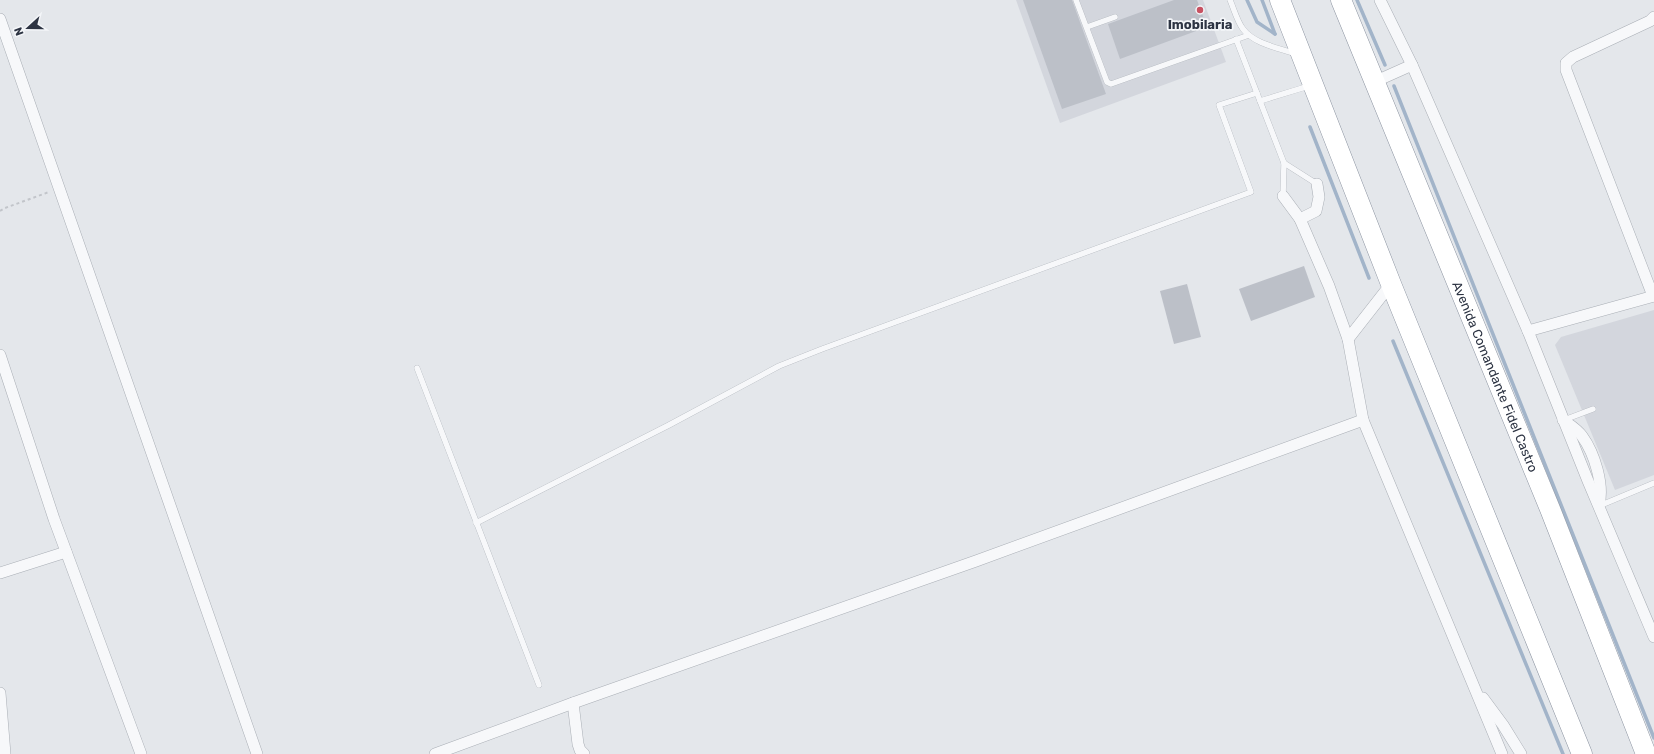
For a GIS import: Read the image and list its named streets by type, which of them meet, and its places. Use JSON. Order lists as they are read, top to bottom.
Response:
{
  "streets": {
    "highway": ["Avenida Comandante Fidel Castro"]
  },
  "places": ["Imobilaria"],
  "north": "left"
}
